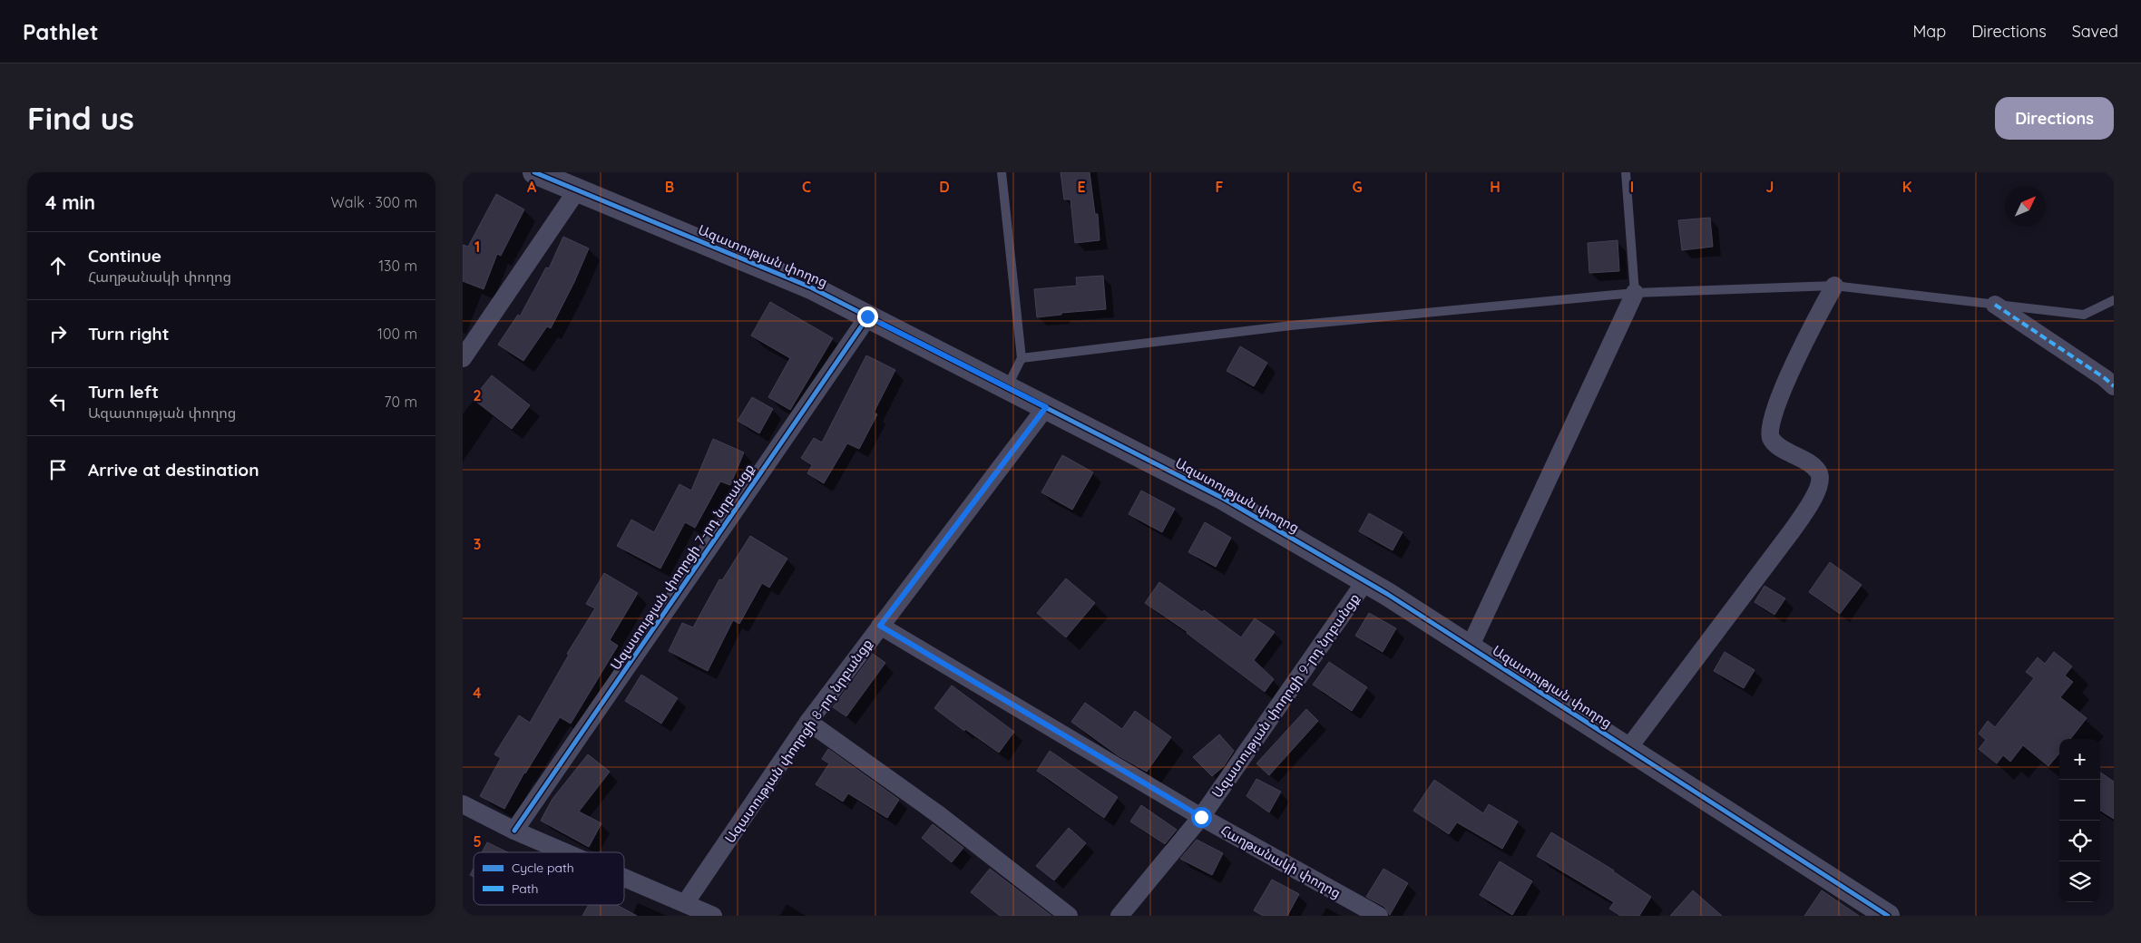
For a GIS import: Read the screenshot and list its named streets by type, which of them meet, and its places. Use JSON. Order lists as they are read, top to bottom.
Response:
{
  "streets": {
    "street": [
      "Ազատության փողոց",
      "Ազատության փողոցի 7-րդ նրբանցք",
      "Ազատության փողոցի 9-րդ նրբանցք",
      "Ազատության փողոցի 8-րդ նրբանցք",
      "Հաղթանակի փողոց"
    ]
  },
  "crossings": [
    ["Ազատության փողոց", "Ազատության փողոցի 7-րդ նրբանցք"],
    ["Ազատության փողոց", "Ազատության փողոցի 9-րդ նրբանցք"],
    ["Ազատության փողոց", "Ազատության փողոցի 8-րդ նրբանցք"],
    ["Ազատության փողոցի 9-րդ նրբանցք", "Հաղթանակի փողոց"],
    ["Ազատության փողոցի 8-րդ նրբանցք", "Հաղթանակի փողոց"]
  ],
  "legend": ["Cycle path", "Path"],
  "north": "top right",
  "page": {
    "header": "Pathlet",
    "nav": ["Map", "Directions", "Saved"],
    "buttons": "Directions",
    "title": "Find us",
    "heading": ["4 min", "Walk · 300 m"],
    "list": [
      ["Continue", "Հաղթանակի փողոց", "130 m"],
      ["Turn right", "100 m"],
      ["Turn left", "Ազատության փողոց", "70 m"],
      "Arrive at destination"
    ],
    "map_buttons": ["+", "−"]
  },
  "grid": {
    "columns": [
      "A",
      "B",
      "C",
      "D",
      "E",
      "F",
      "G",
      "H",
      "I",
      "J",
      "K"
    ],
    "rows": [
      "1",
      "2",
      "3",
      "4",
      "5"
    ]
  }
}
